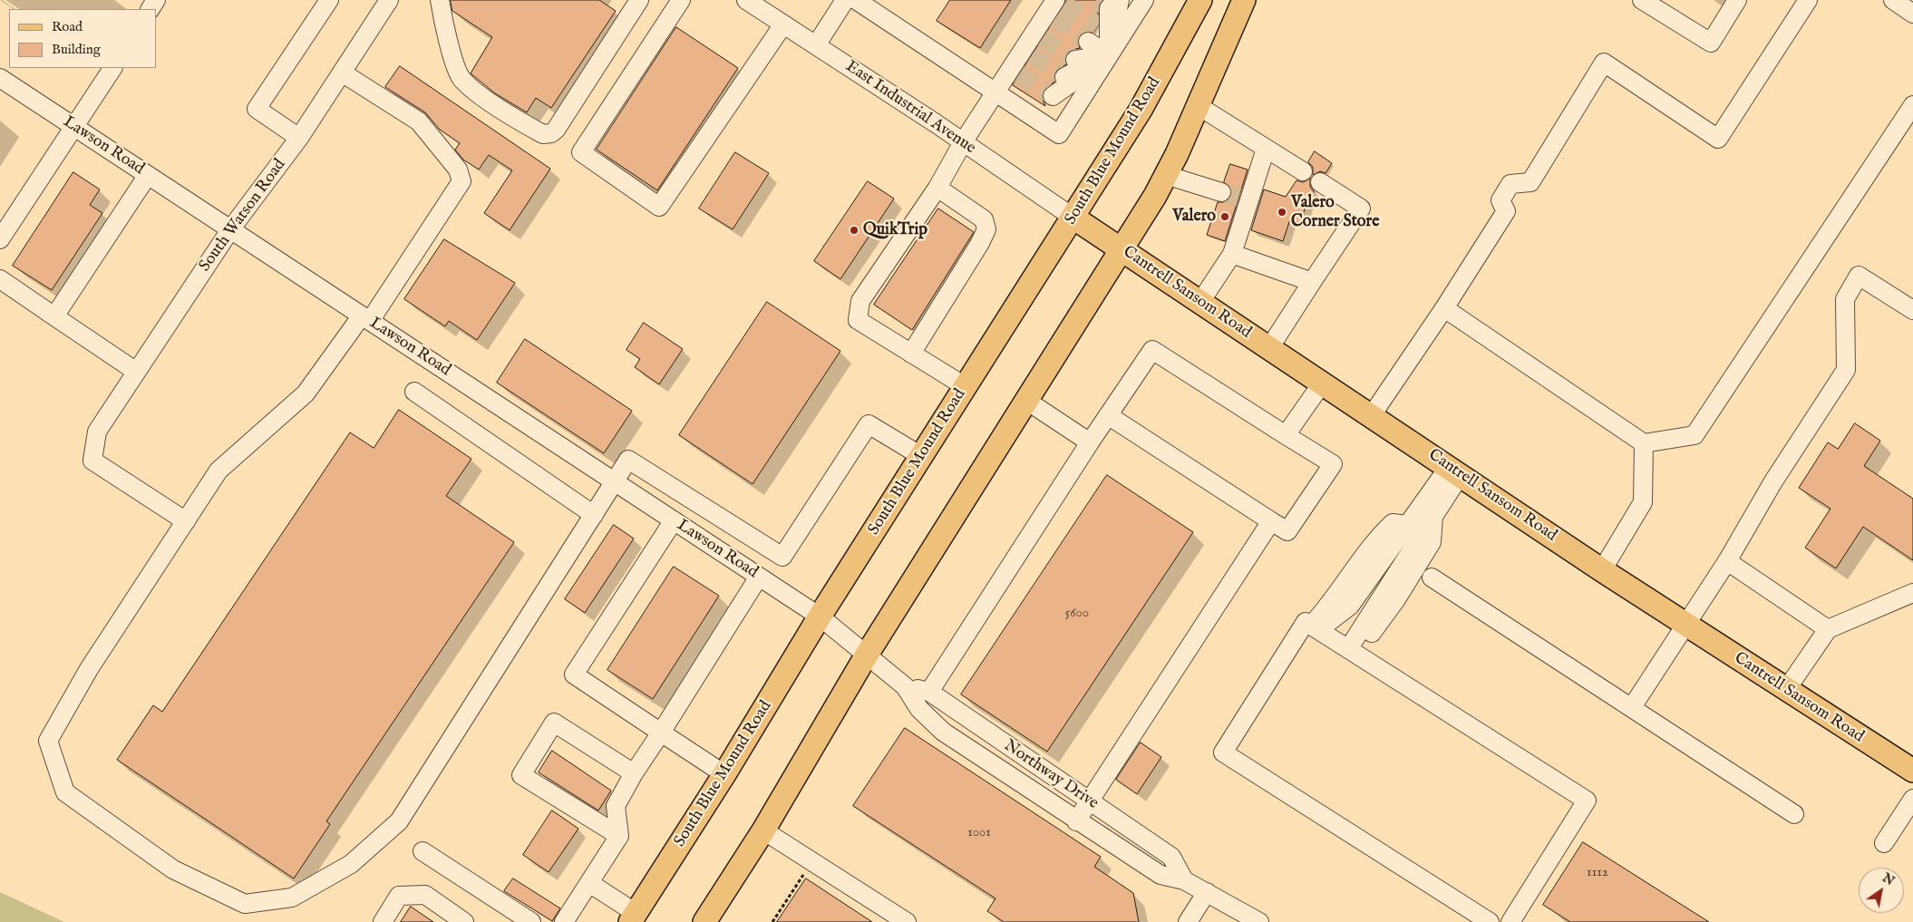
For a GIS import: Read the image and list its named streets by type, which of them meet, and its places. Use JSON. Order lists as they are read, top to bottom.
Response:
{
  "streets": {
    "main road": ["South Blue Mound Road", "Cantrell Sansom Road"],
    "street": [
      "East Industrial Avenue",
      "Lawson Road",
      "South Watson Road",
      "Northway Drive"
    ]
  },
  "crossings": [
    ["East Industrial Avenue", "South Blue Mound Road"],
    ["East Industrial Avenue", "Cantrell Sansom Road"],
    ["Lawson Road", "South Blue Mound Road"],
    ["Lawson Road", "South Watson Road"],
    ["Lawson Road", "Northway Drive"],
    ["South Blue Mound Road", "Cantrell Sansom Road"],
    ["South Blue Mound Road", "Northway Drive"]
  ],
  "places": ["Valero Corner Store", "Valero", "QuikTrip"],
  "house_numbers": ["5600", "1001", "1112"],
  "legend": ["Road", "Building"],
  "north": "top right"
}
